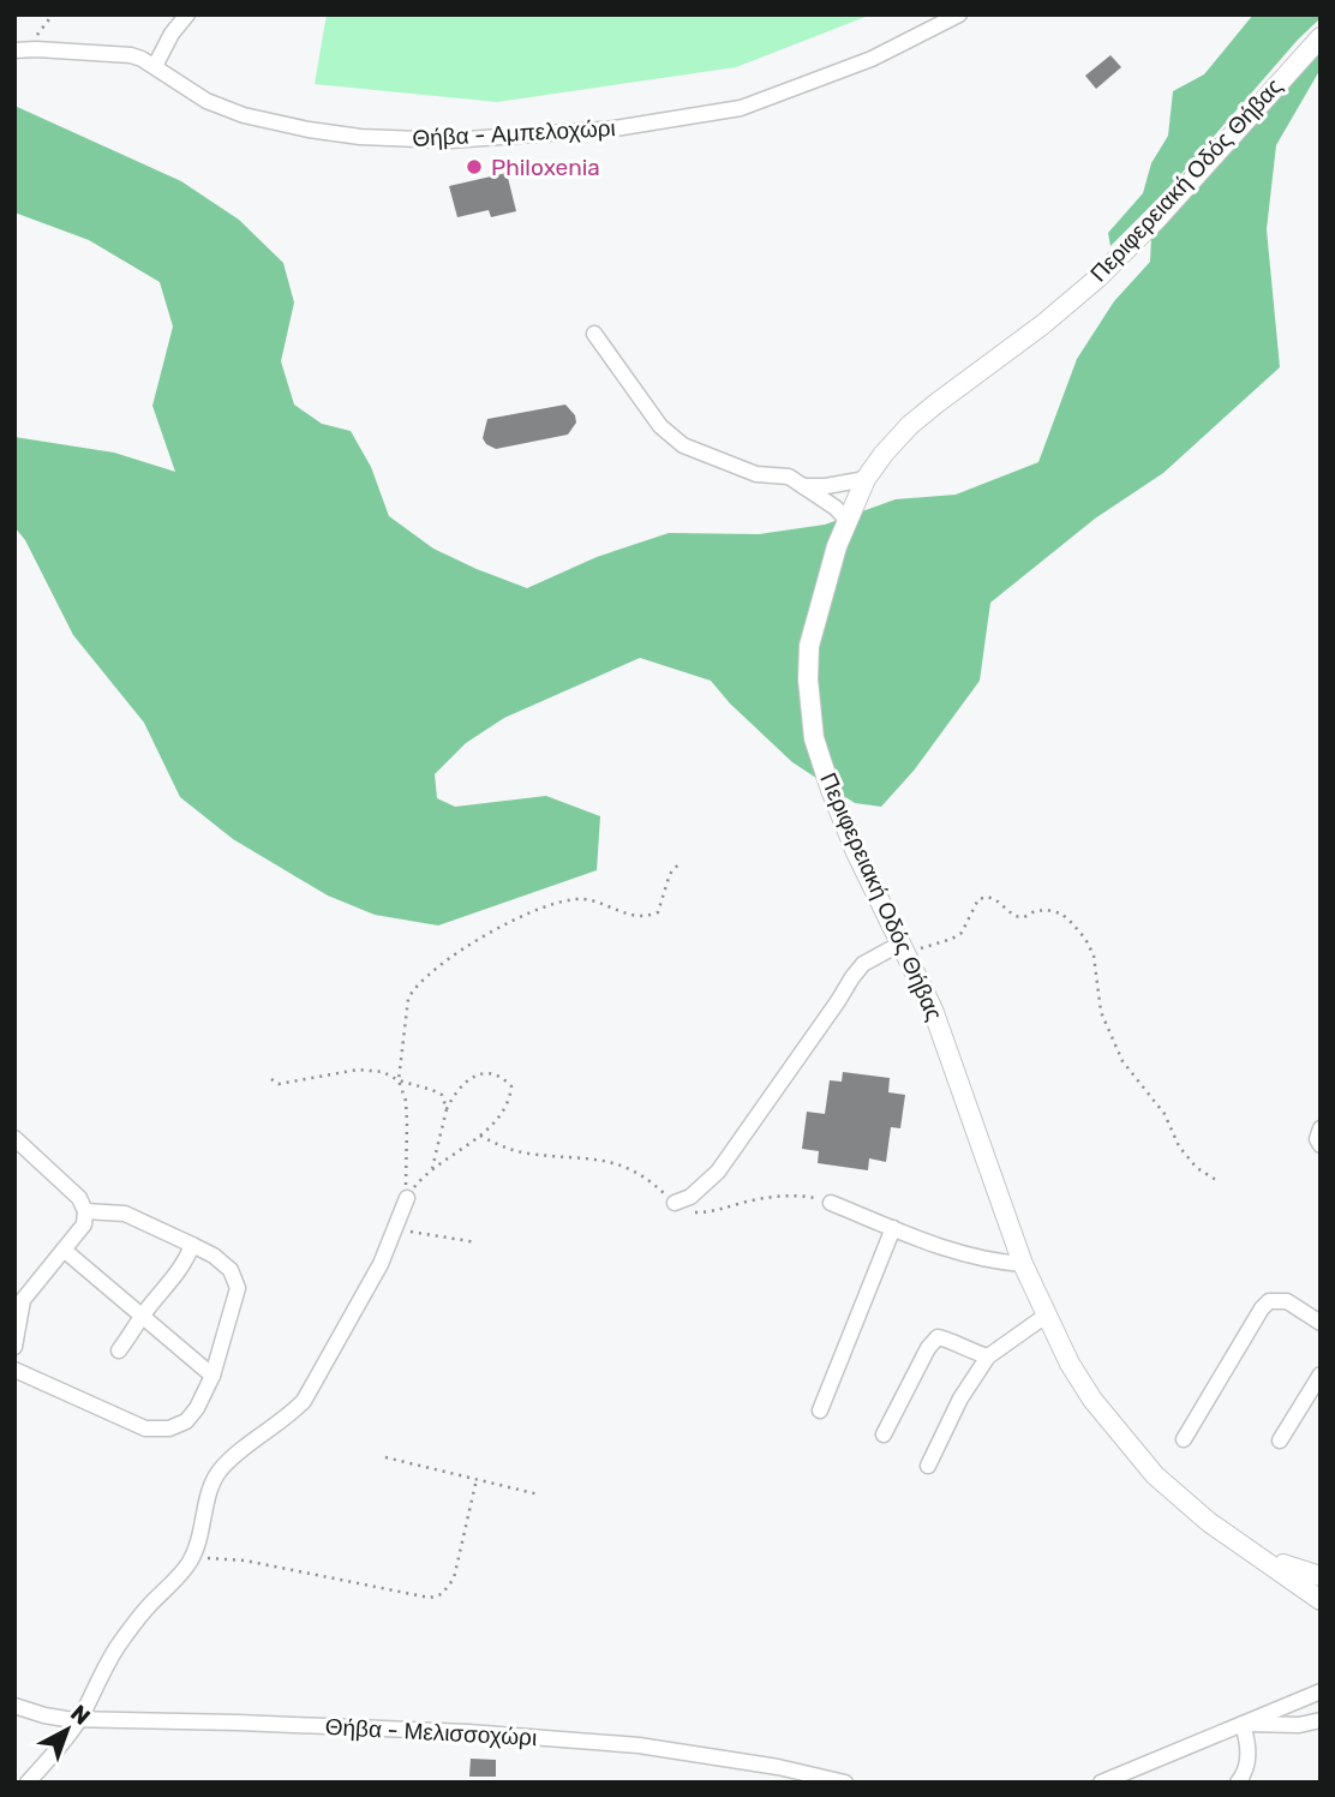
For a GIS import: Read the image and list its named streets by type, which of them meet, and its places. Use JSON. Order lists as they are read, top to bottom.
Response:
{
  "streets": {
    "main road": ["Περιφερειακή Οδός Θήβας"],
    "street": ["Θήβα - Αμπελοχώρι", "Θήβα - Μελισσοχώρι"]
  },
  "places": ["Philoxenia"],
  "north": "top right"
}
